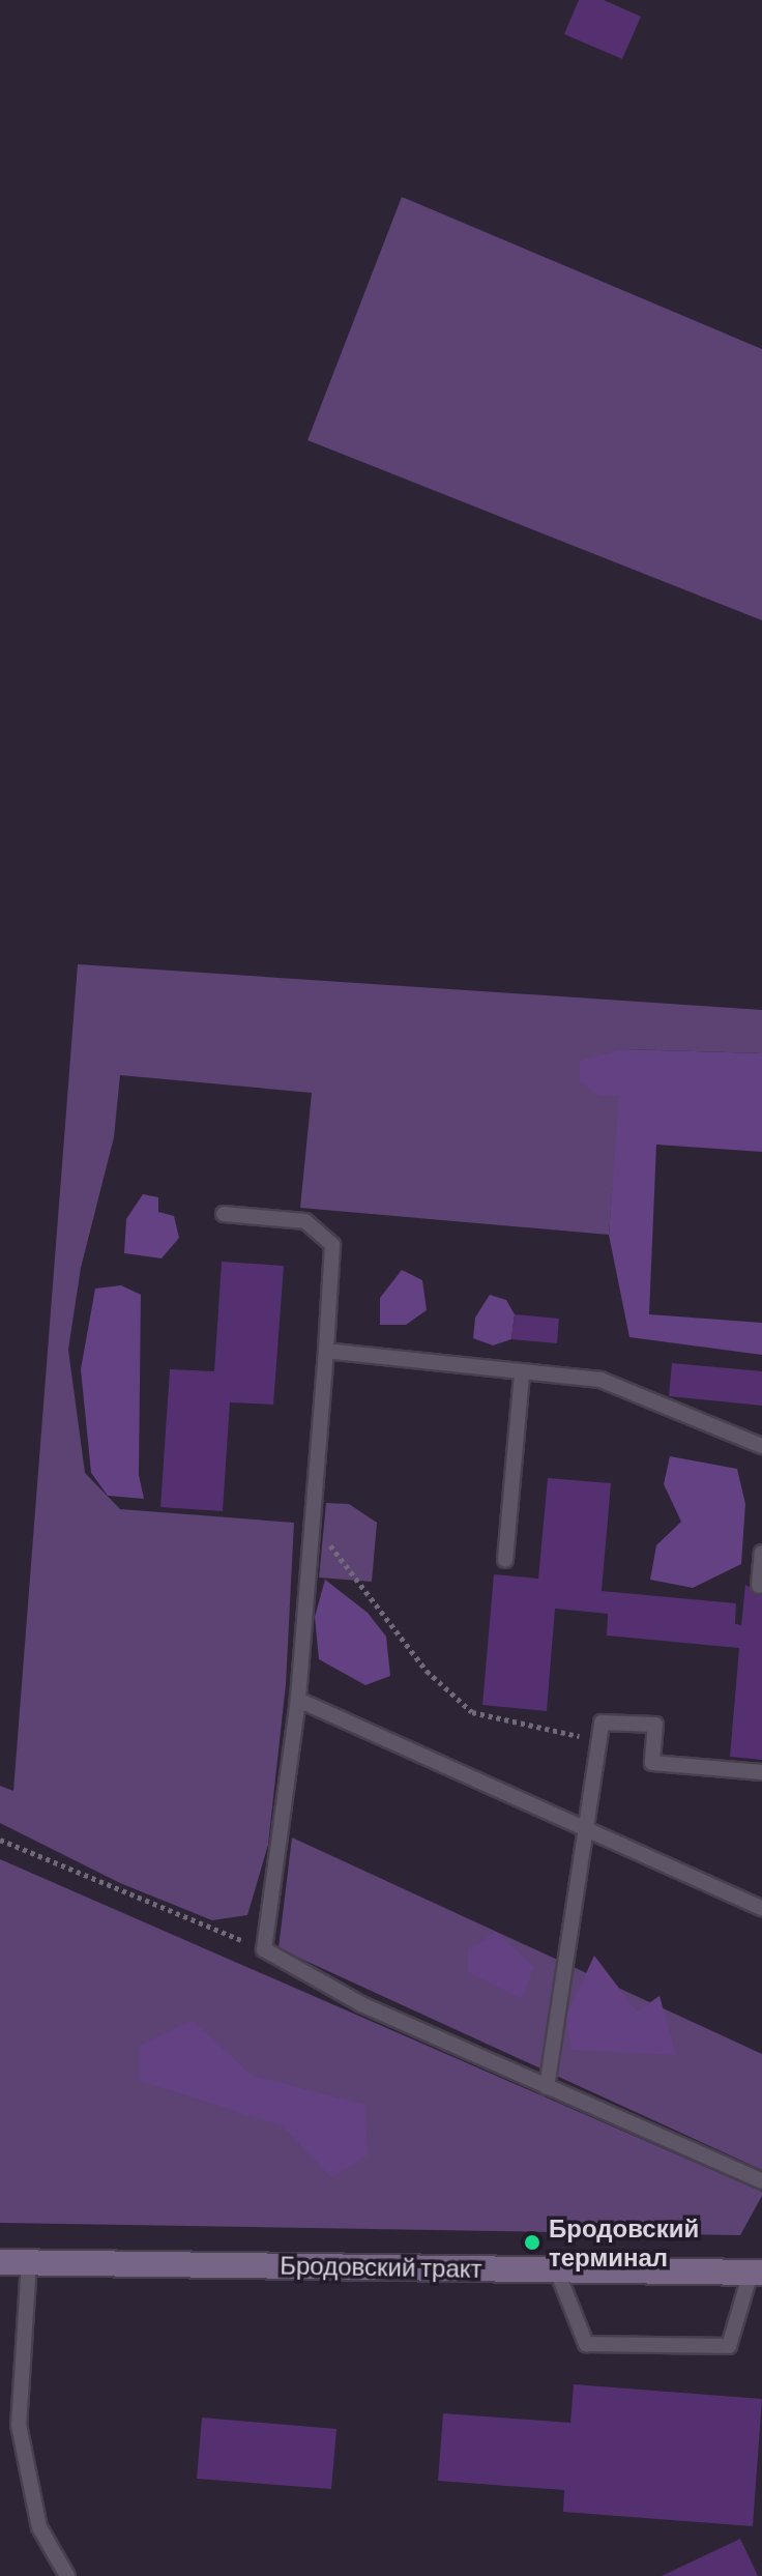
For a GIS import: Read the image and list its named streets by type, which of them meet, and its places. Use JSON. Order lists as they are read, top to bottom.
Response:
{
  "streets": {
    "street": ["Бродовский тракт"]
  },
  "places": ["Бродовский терминал"]
}
